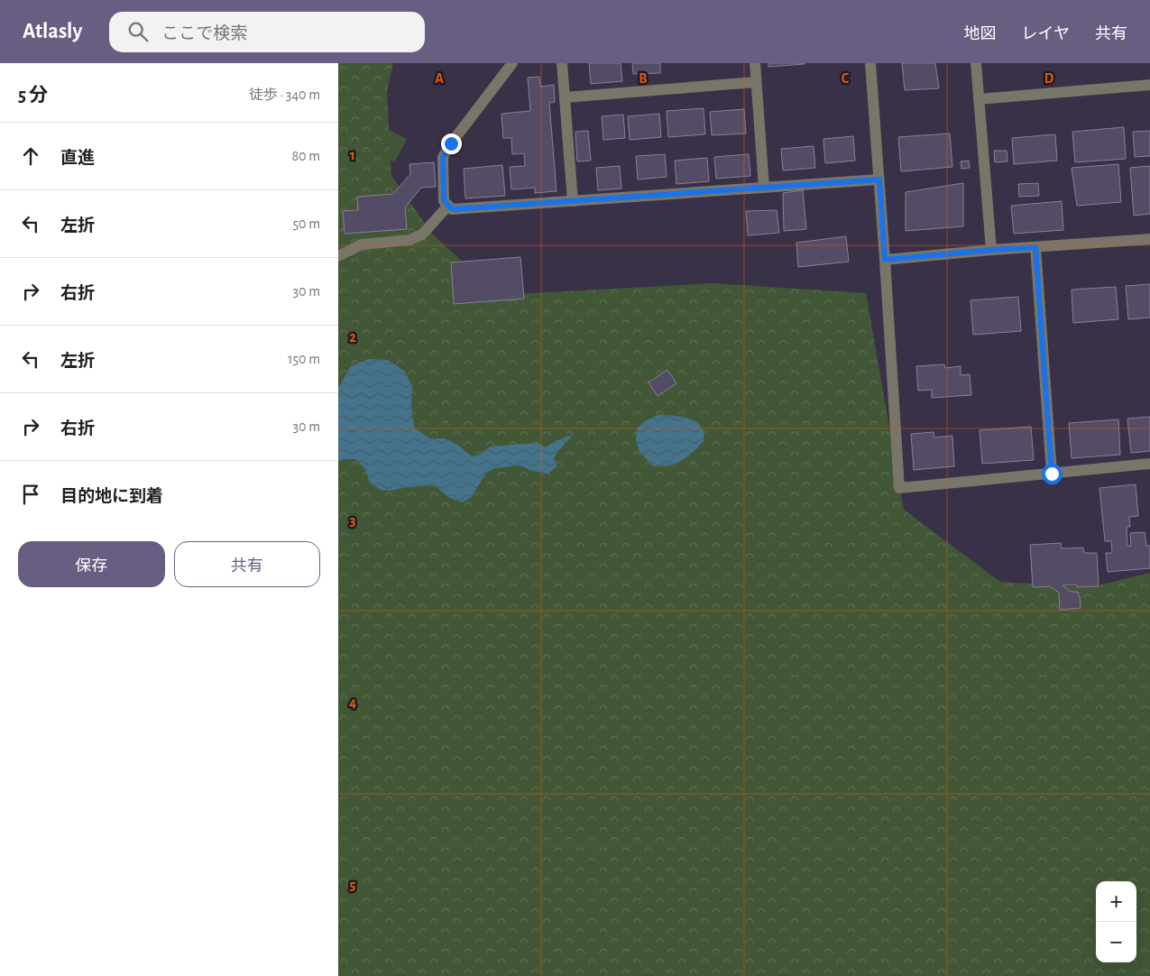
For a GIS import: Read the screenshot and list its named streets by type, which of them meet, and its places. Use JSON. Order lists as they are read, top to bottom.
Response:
{
  "page": {
    "header": "Atlasly",
    "search": "ここで検索",
    "nav": ["地図", "レイヤ", "共有"],
    "heading": ["5 分", "徒歩 · 340 m"],
    "list": [
      ["直進", "80 m"],
      ["左折", "50 m"],
      ["右折", "30 m"],
      ["左折", "150 m"],
      ["右折", "30 m"],
      "目的地に到着"
    ],
    "buttons": ["保存", "共有"],
    "map_buttons": ["+", "−"]
  },
  "grid": {
    "columns": [
      "A",
      "B",
      "C",
      "D"
    ],
    "rows": [
      "1",
      "2",
      "3",
      "4",
      "5"
    ]
  }
}
